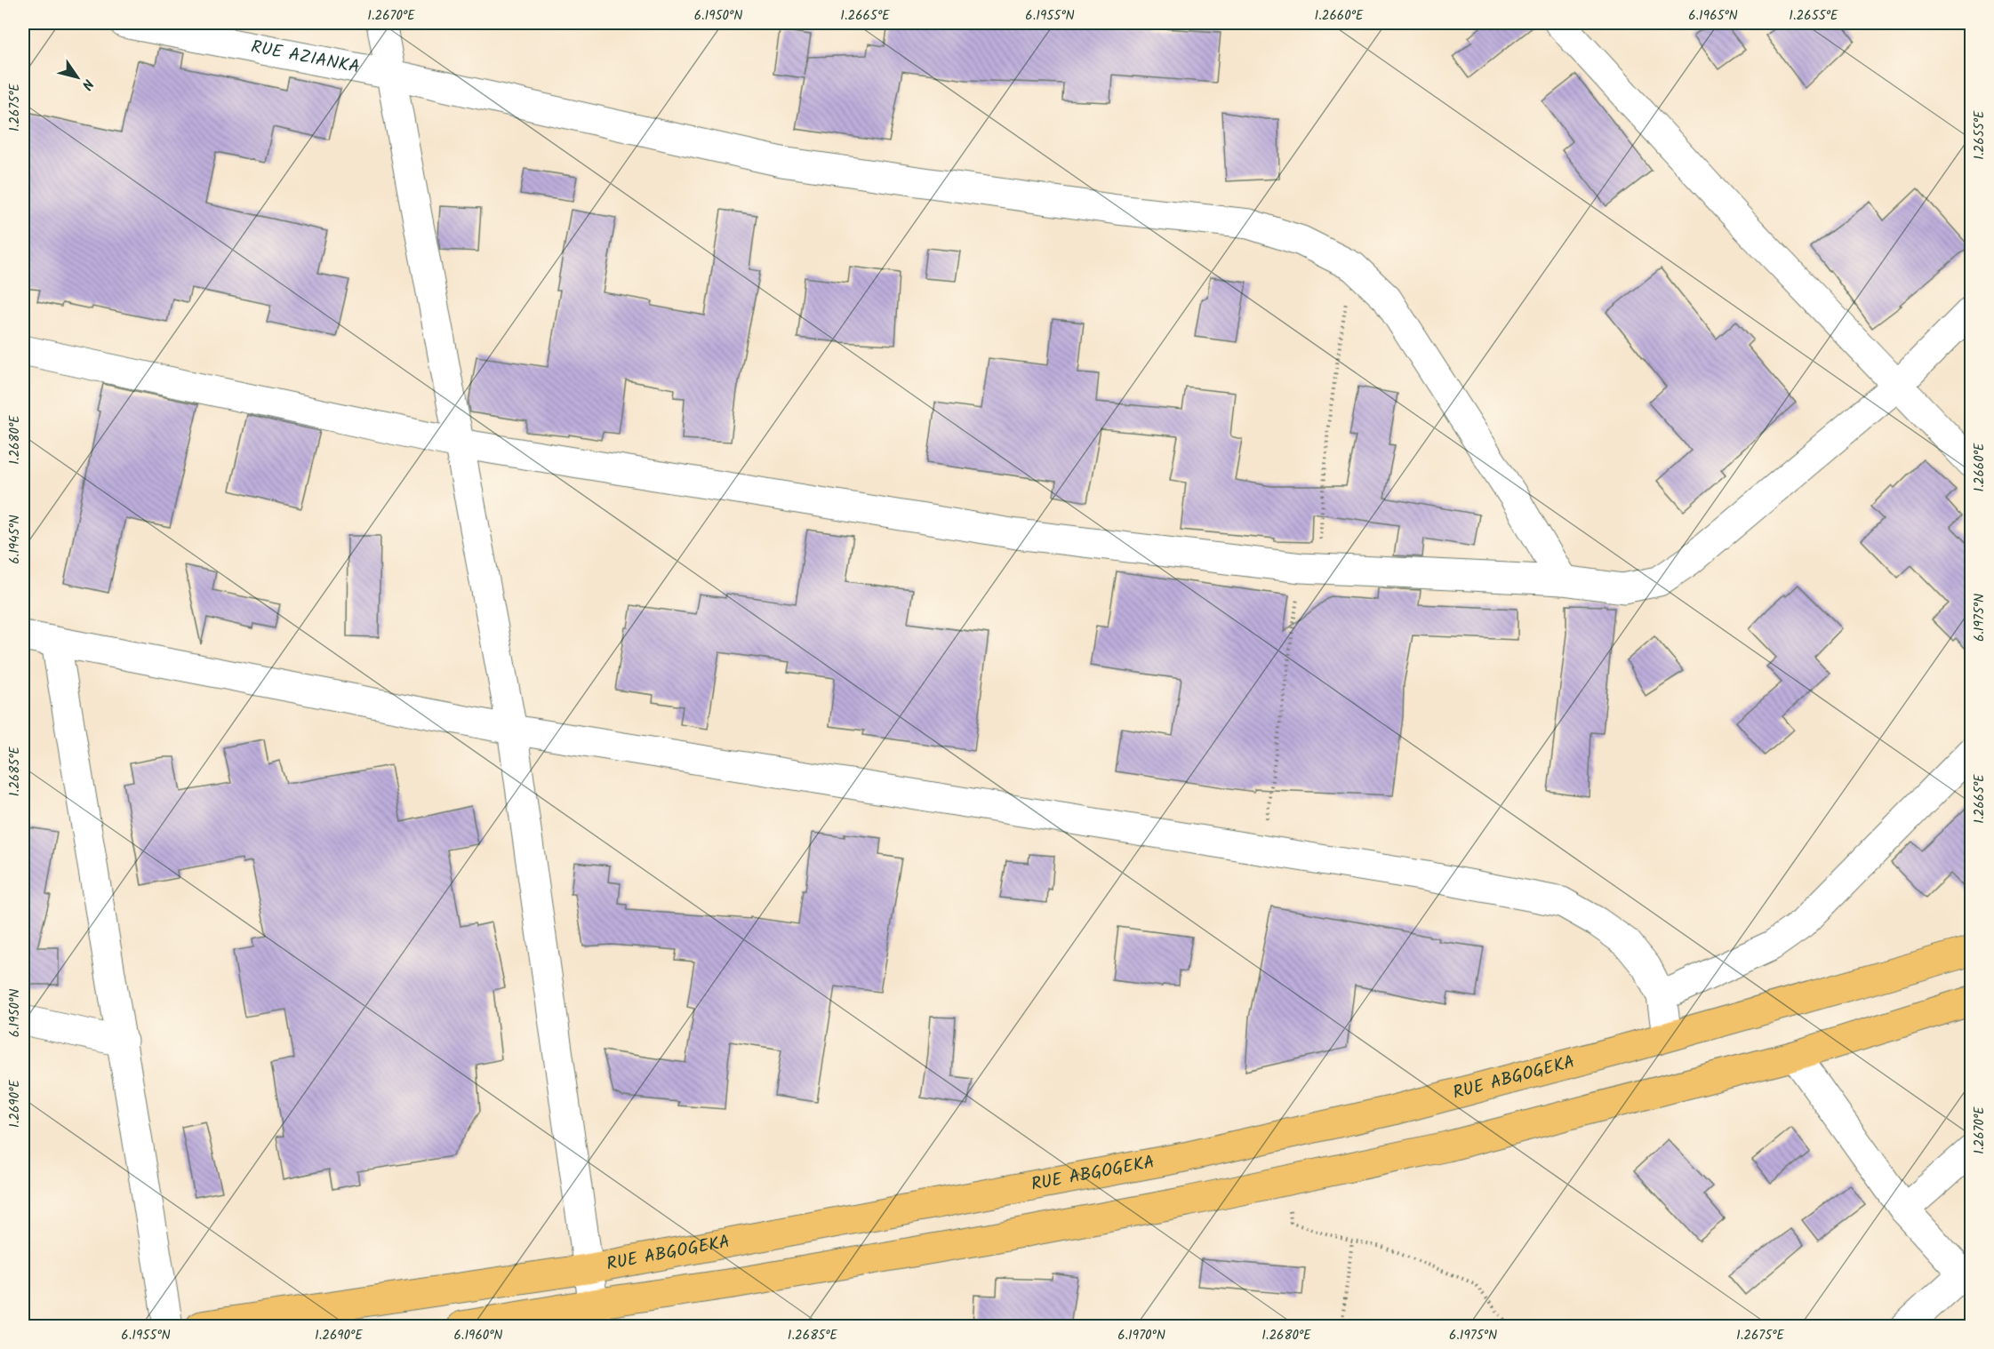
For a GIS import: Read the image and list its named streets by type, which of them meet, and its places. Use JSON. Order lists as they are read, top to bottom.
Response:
{
  "streets": {
    "main road": ["RUE ABGOGEKA"],
    "street": ["RUE AZIANKA"]
  },
  "north": "bottom right",
  "coordinates": [
    "1.2670°E",
    "6.1950°N",
    "1.2665°E",
    "6.1955°N",
    "1.2660°E",
    "6.1965°N",
    "1.2655°E",
    "1.2675°E",
    "1.2680°E",
    "6.1945°N",
    "6.1975°N",
    "1.2685°E",
    "1.2690°E",
    "6.1960°N",
    "6.1970°N"
  ]
}
